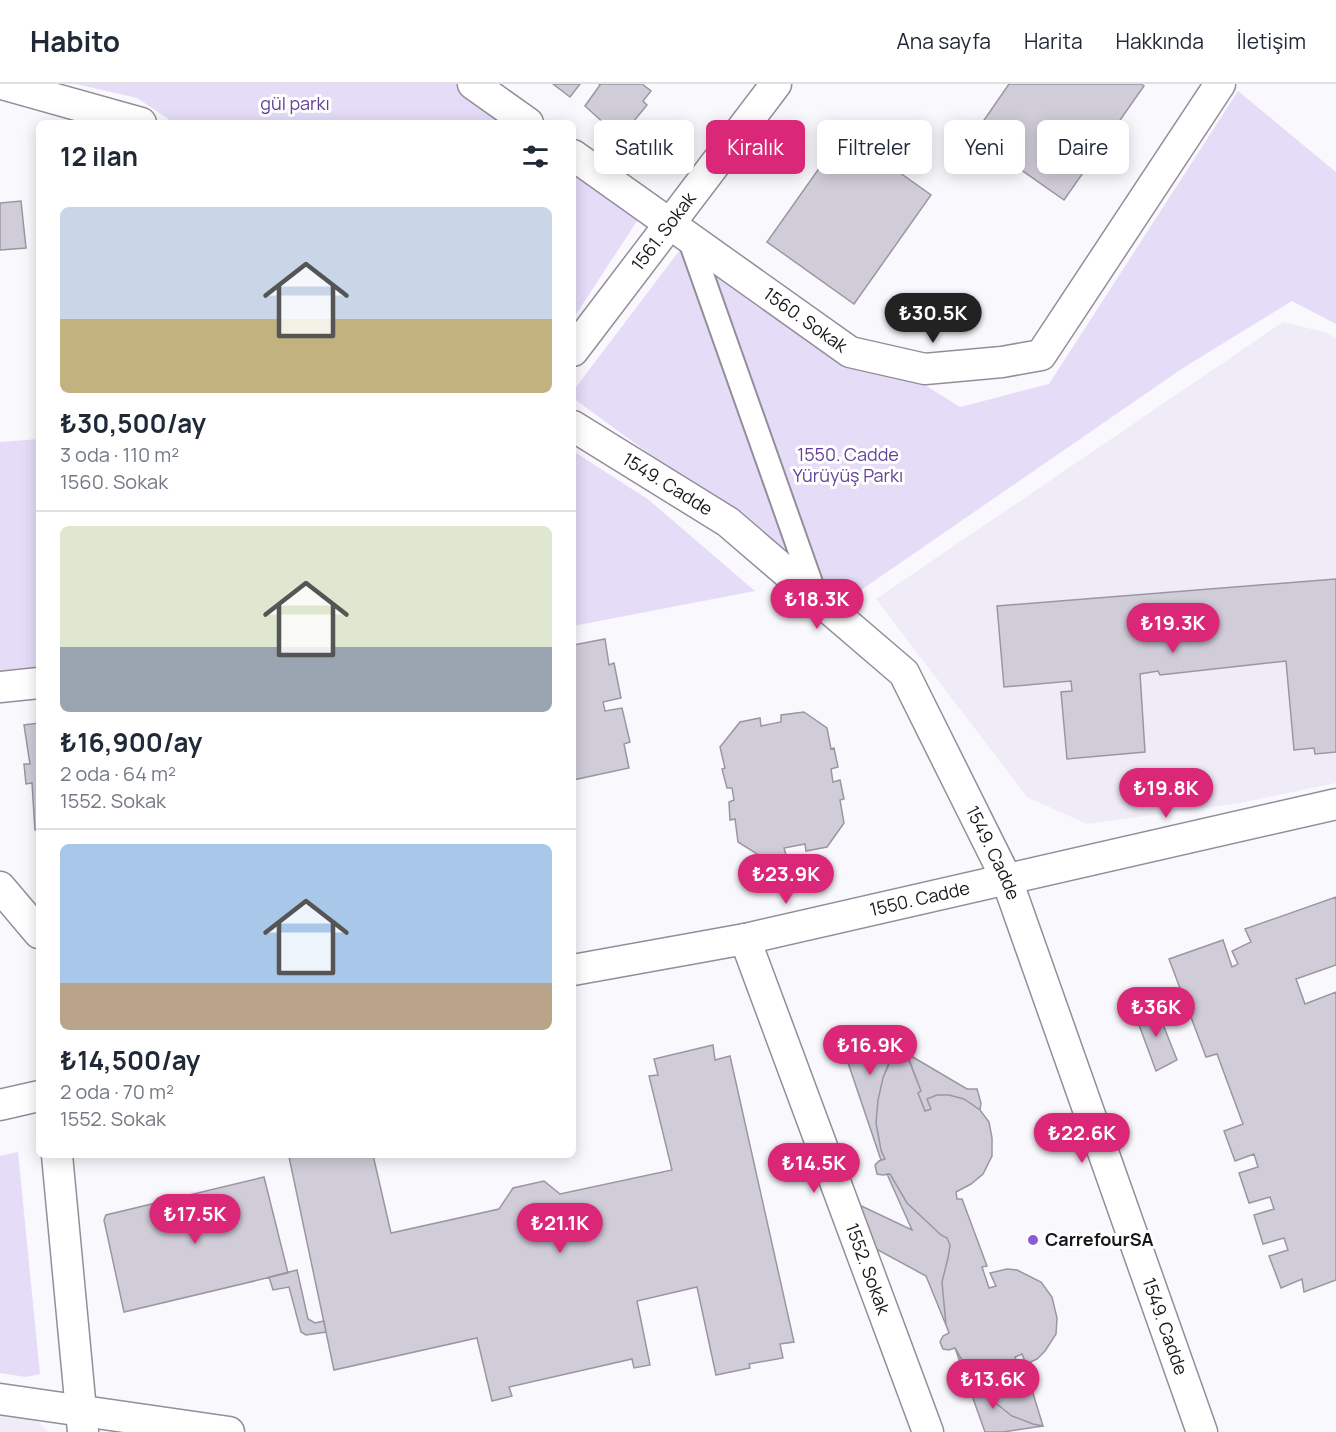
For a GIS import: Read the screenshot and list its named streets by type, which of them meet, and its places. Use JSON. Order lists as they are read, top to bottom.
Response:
{
  "streets": {
    "street": [
      "1561. Sokak",
      "1560. Sokak",
      "1549. Cadde",
      "1550. Cadde",
      "1552. Sokak"
    ]
  },
  "crossings": [
    ["1561. Sokak", "1560. Sokak"],
    ["1549. Cadde", "1550. Cadde"],
    ["1550. Cadde", "1552. Sokak"]
  ],
  "parks": ["gül parkı", "1550. Cadde Yürüyüş Parkı"],
  "places": ["CarrefourSA"],
  "page": {
    "header": "Habito",
    "nav": [
      "Ana sayfa",
      "Harita",
      "Hakkında",
      "İletişim"
    ],
    "chip": [
      "Satılık",
      "Kiralık",
      "Filtreler",
      "Yeni",
      "Daire"
    ],
    "heading": "12 ilan",
    "list": [
      {
        "name": "₺30,500/ay",
        "note": "3 oda · 110 m² · 1560. Sokak"
      },
      {
        "name": "₺16,900/ay",
        "note": "2 oda · 64 m² · 1552. Sokak"
      },
      {
        "name": "₺14,500/ay",
        "note": "2 oda · 70 m² · 1552. Sokak"
      }
    ],
    "price": [
      "₺30.5K",
      "₺18.3K",
      "₺19.3K",
      "₺19.8K",
      "₺23.9K",
      "₺36K",
      "₺16.9K",
      "₺22.6K",
      "₺14.5K",
      "₺17.5K",
      "₺21.1K",
      "₺13.6K"
    ]
  }
}
